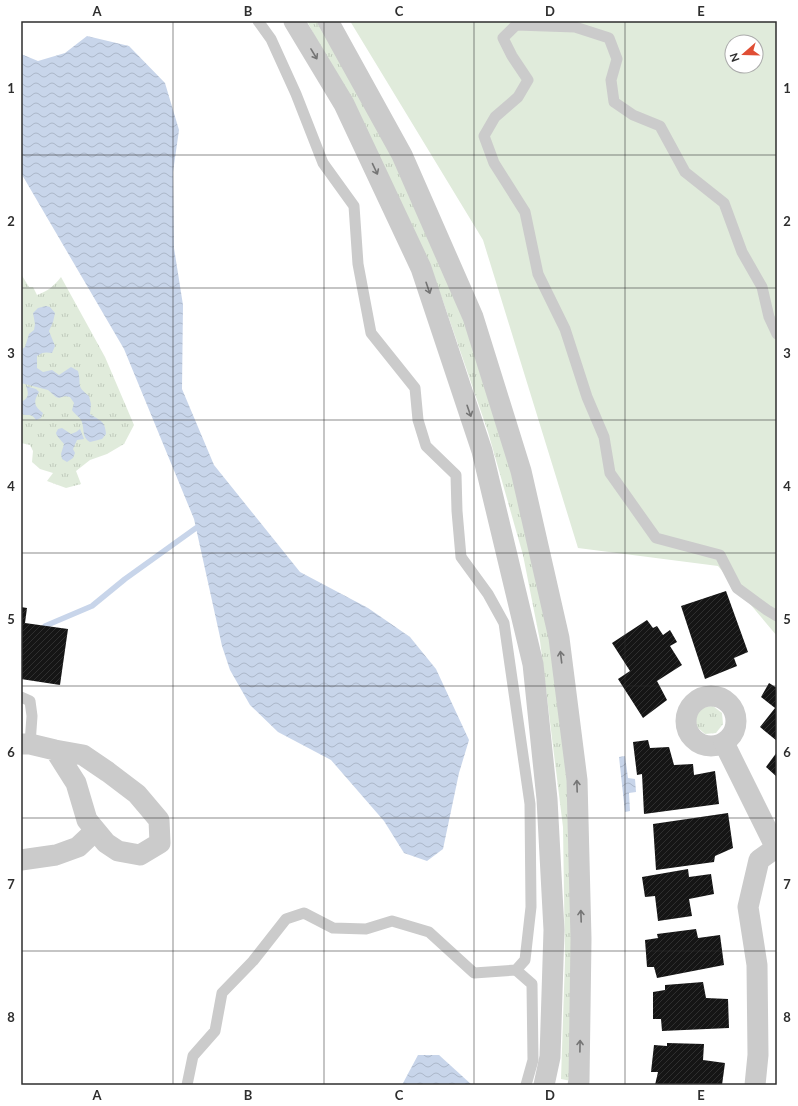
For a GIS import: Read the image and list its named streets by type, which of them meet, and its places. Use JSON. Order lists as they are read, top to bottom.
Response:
{
  "north": "left",
  "grid": {
    "columns": [
      "A",
      "B",
      "C",
      "D",
      "E"
    ],
    "rows": [
      "1",
      "2",
      "3",
      "4",
      "5",
      "6",
      "7",
      "8"
    ]
  }
}
